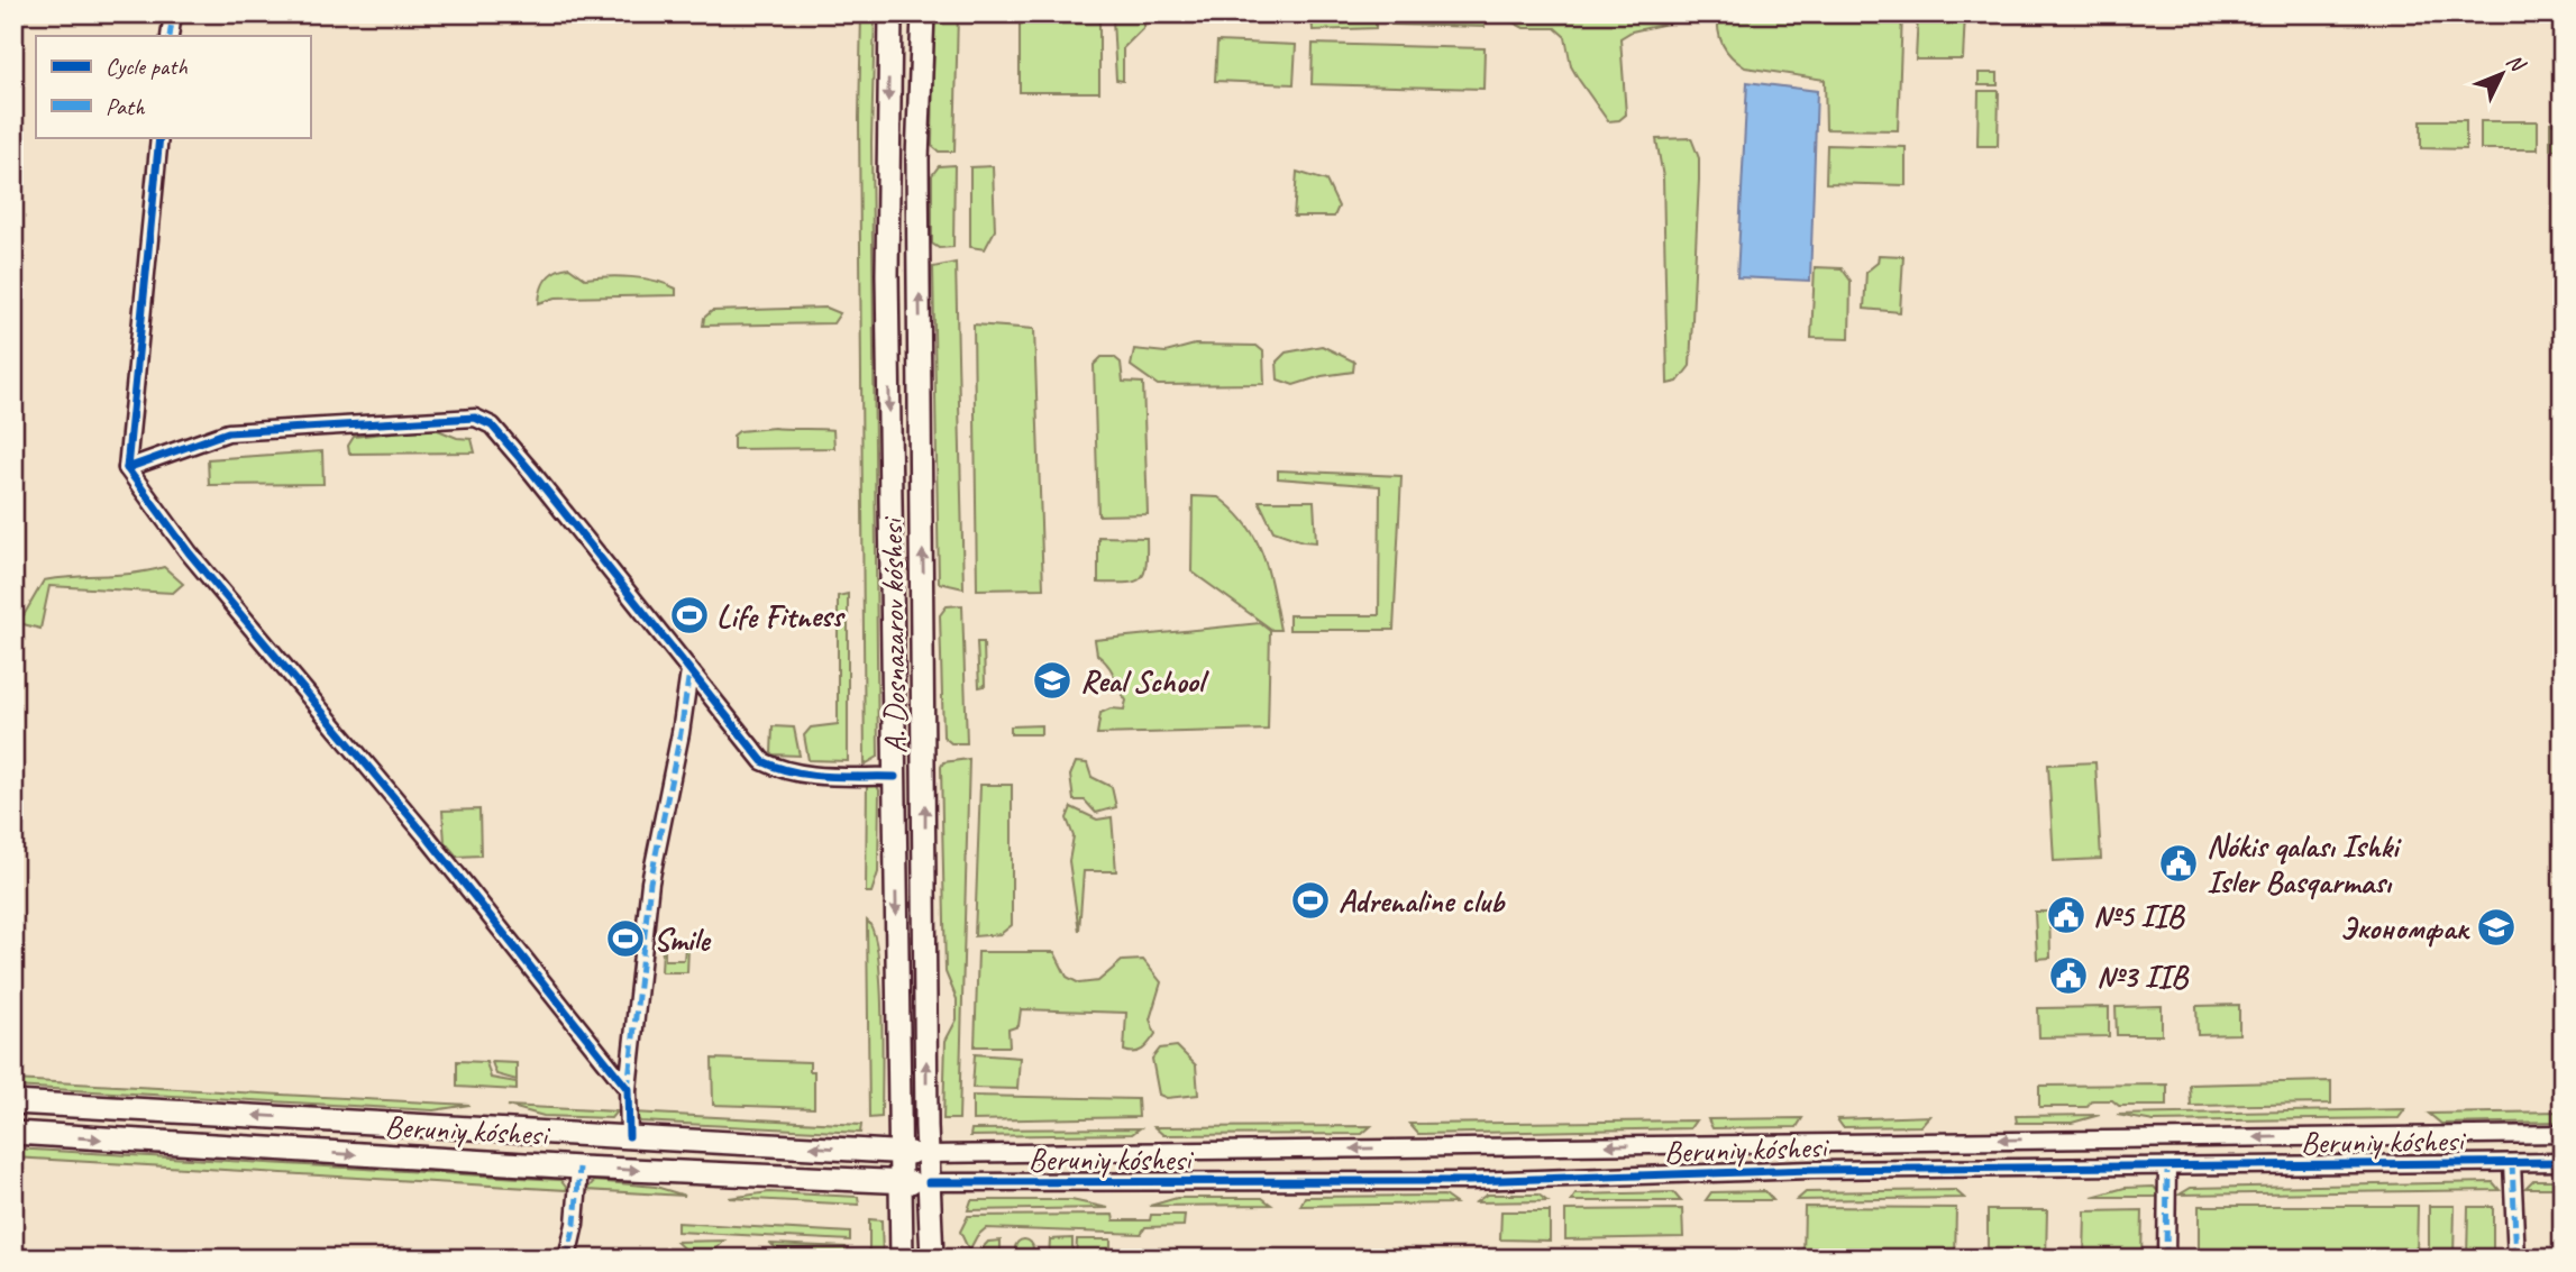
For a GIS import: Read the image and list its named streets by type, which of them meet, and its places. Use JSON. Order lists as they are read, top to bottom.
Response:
{
  "streets": {
    "main road": ["A. Dosnazarov kóshesi", "Beruniy kóshesi"]
  },
  "crossings": [
    ["A. Dosnazarov kóshesi", "Beruniy kóshesi"]
  ],
  "places": {
    "sports": ["Life Fitness", "Adrenaline club", "Smile"],
    "school or university": ["Real School", "Экономфак"],
    "public building": ["Nókis qalası Ishki Isler Basqarması", "№5 IIB", "№3 IIB"]
  },
  "legend": ["Cycle path", "Path"],
  "north": "top right"
}
